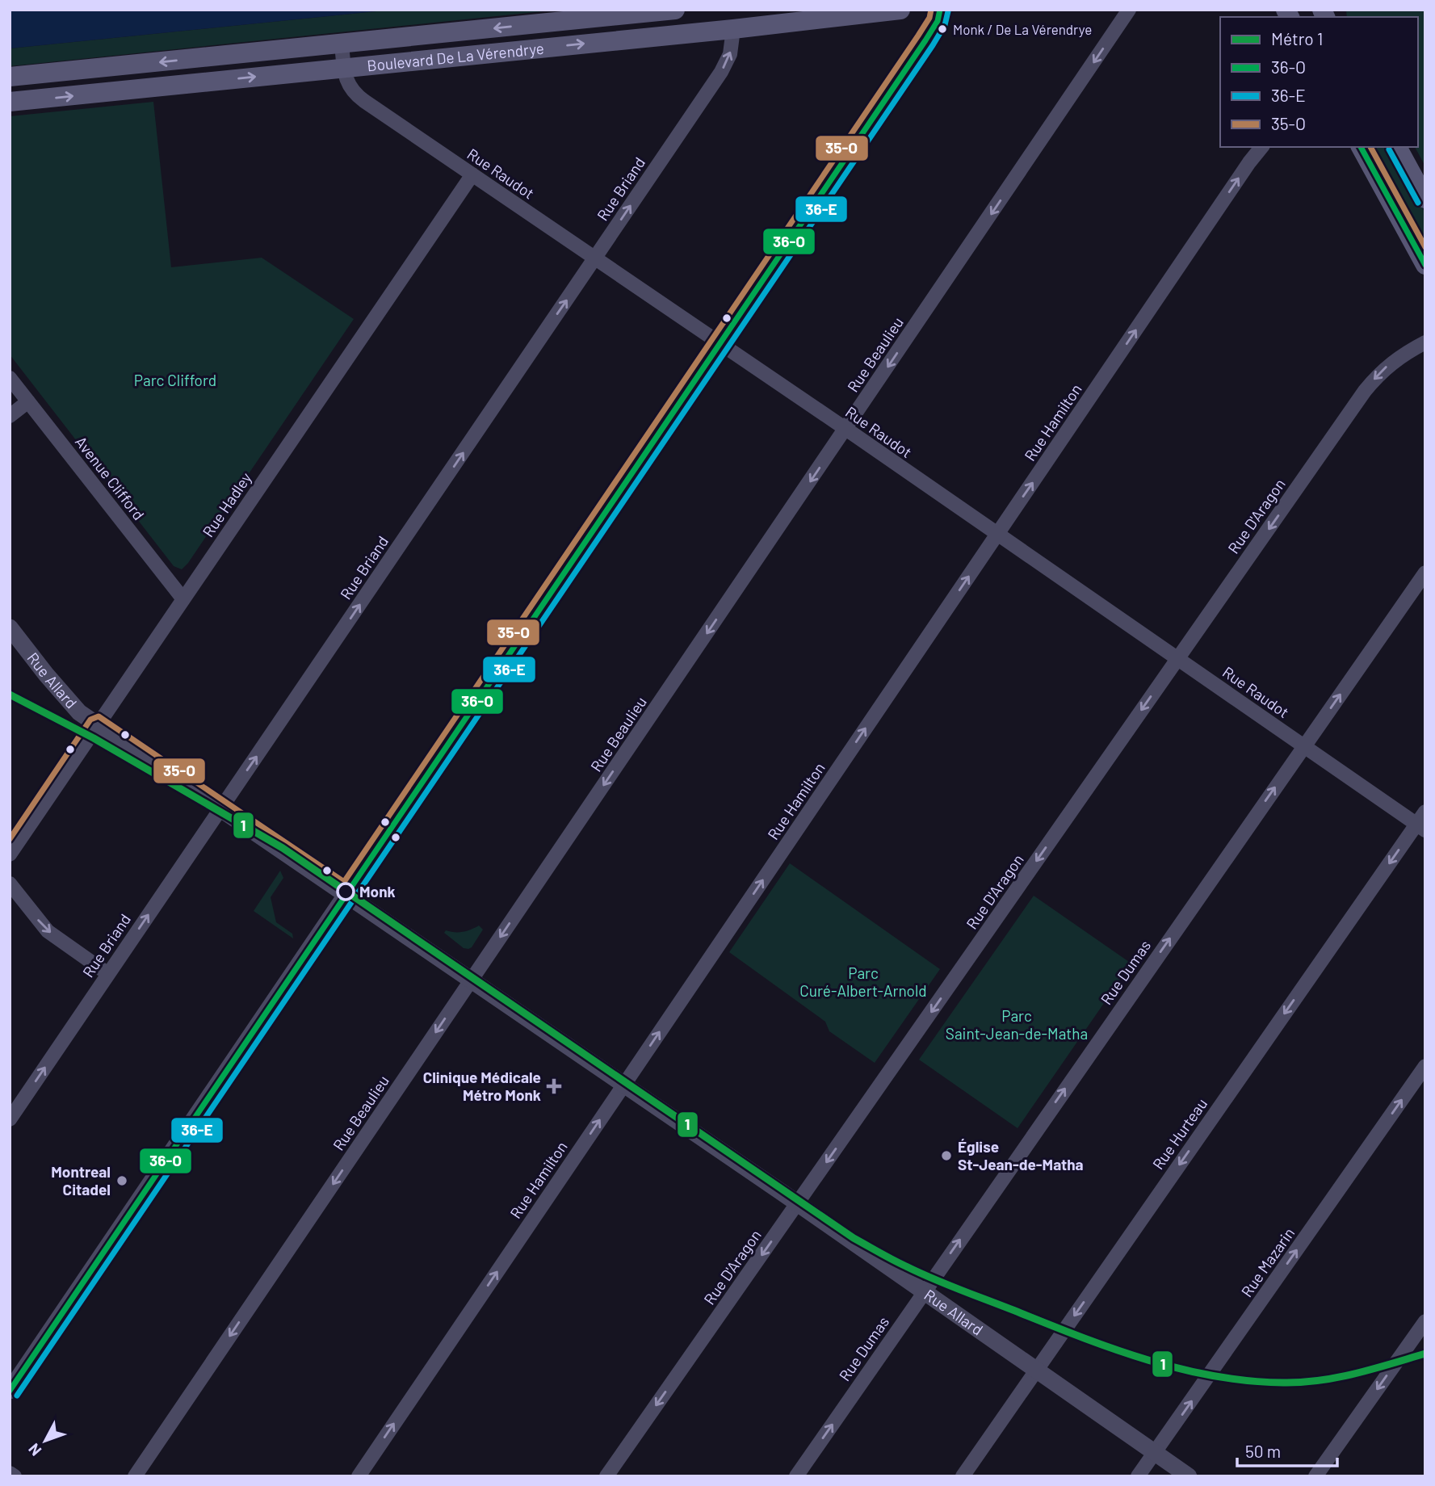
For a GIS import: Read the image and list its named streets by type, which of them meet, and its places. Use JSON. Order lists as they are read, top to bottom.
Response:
{
  "streets": {
    "main road": ["Boulevard De La Vérendrye"],
    "street": [
      "Rue Raudot",
      "Rue Briand",
      "Rue Beaulieu",
      "Rue Hamilton",
      "Avenue Clifford",
      "Rue Hadley",
      "Rue D'Aragon",
      "Rue Allard",
      "Rue Dumas",
      "Rue Hurteau",
      "Rue Mazarin"
    ]
  },
  "crossings": [
    ["Boulevard De La Vérendrye", "Rue Raudot"],
    ["Boulevard De La Vérendrye", "Rue Briand"],
    ["Rue Raudot", "Rue Briand"],
    ["Rue Raudot", "Rue Beaulieu"],
    ["Rue Raudot", "Rue Hamilton"],
    ["Rue Raudot", "Rue Hadley"],
    ["Rue Raudot", "Rue D'Aragon"],
    ["Rue Raudot", "Rue Dumas"],
    ["Rue Raudot", "Rue Hurteau"],
    ["Rue Briand", "Rue Allard"],
    ["Rue Beaulieu", "Rue Allard"],
    ["Rue Hamilton", "Rue Allard"],
    ["Avenue Clifford", "Rue Hadley"],
    ["Rue Hadley", "Rue Allard"],
    ["Rue D'Aragon", "Rue Allard"],
    ["Rue Allard", "Rue Dumas"],
    ["Rue Allard", "Rue Hurteau"],
    ["Rue Allard", "Rue Mazarin"]
  ],
  "one_way": [
    "Rue Briand",
    "Rue Beaulieu",
    "Rue Hamilton",
    "Rue D'Aragon",
    "Rue Dumas",
    "Rue Hurteau",
    "Rue Mazarin"
  ],
  "parks": ["Parc Clifford", "Parc Curé-Albert-Arnold", "Parc Saint-Jean-de-Matha"],
  "places": {
    "other": [
      "Monk / De La Vérendrye",
      "Monk",
      "Église St-Jean-de-Matha",
      "Montreal Citadel"
    ],
    "health": ["Clinique Médicale Métro Monk"]
  },
  "lines": [
    "transit line 36-O",
    "transit line 35-O",
    "transit line 36-E",
    "metro line 1"
  ],
  "legend": [
    "Métro 1",
    "36-O",
    "36-E",
    "35-O"
  ],
  "scale_bar": "50 m",
  "north": "bottom left"
}
